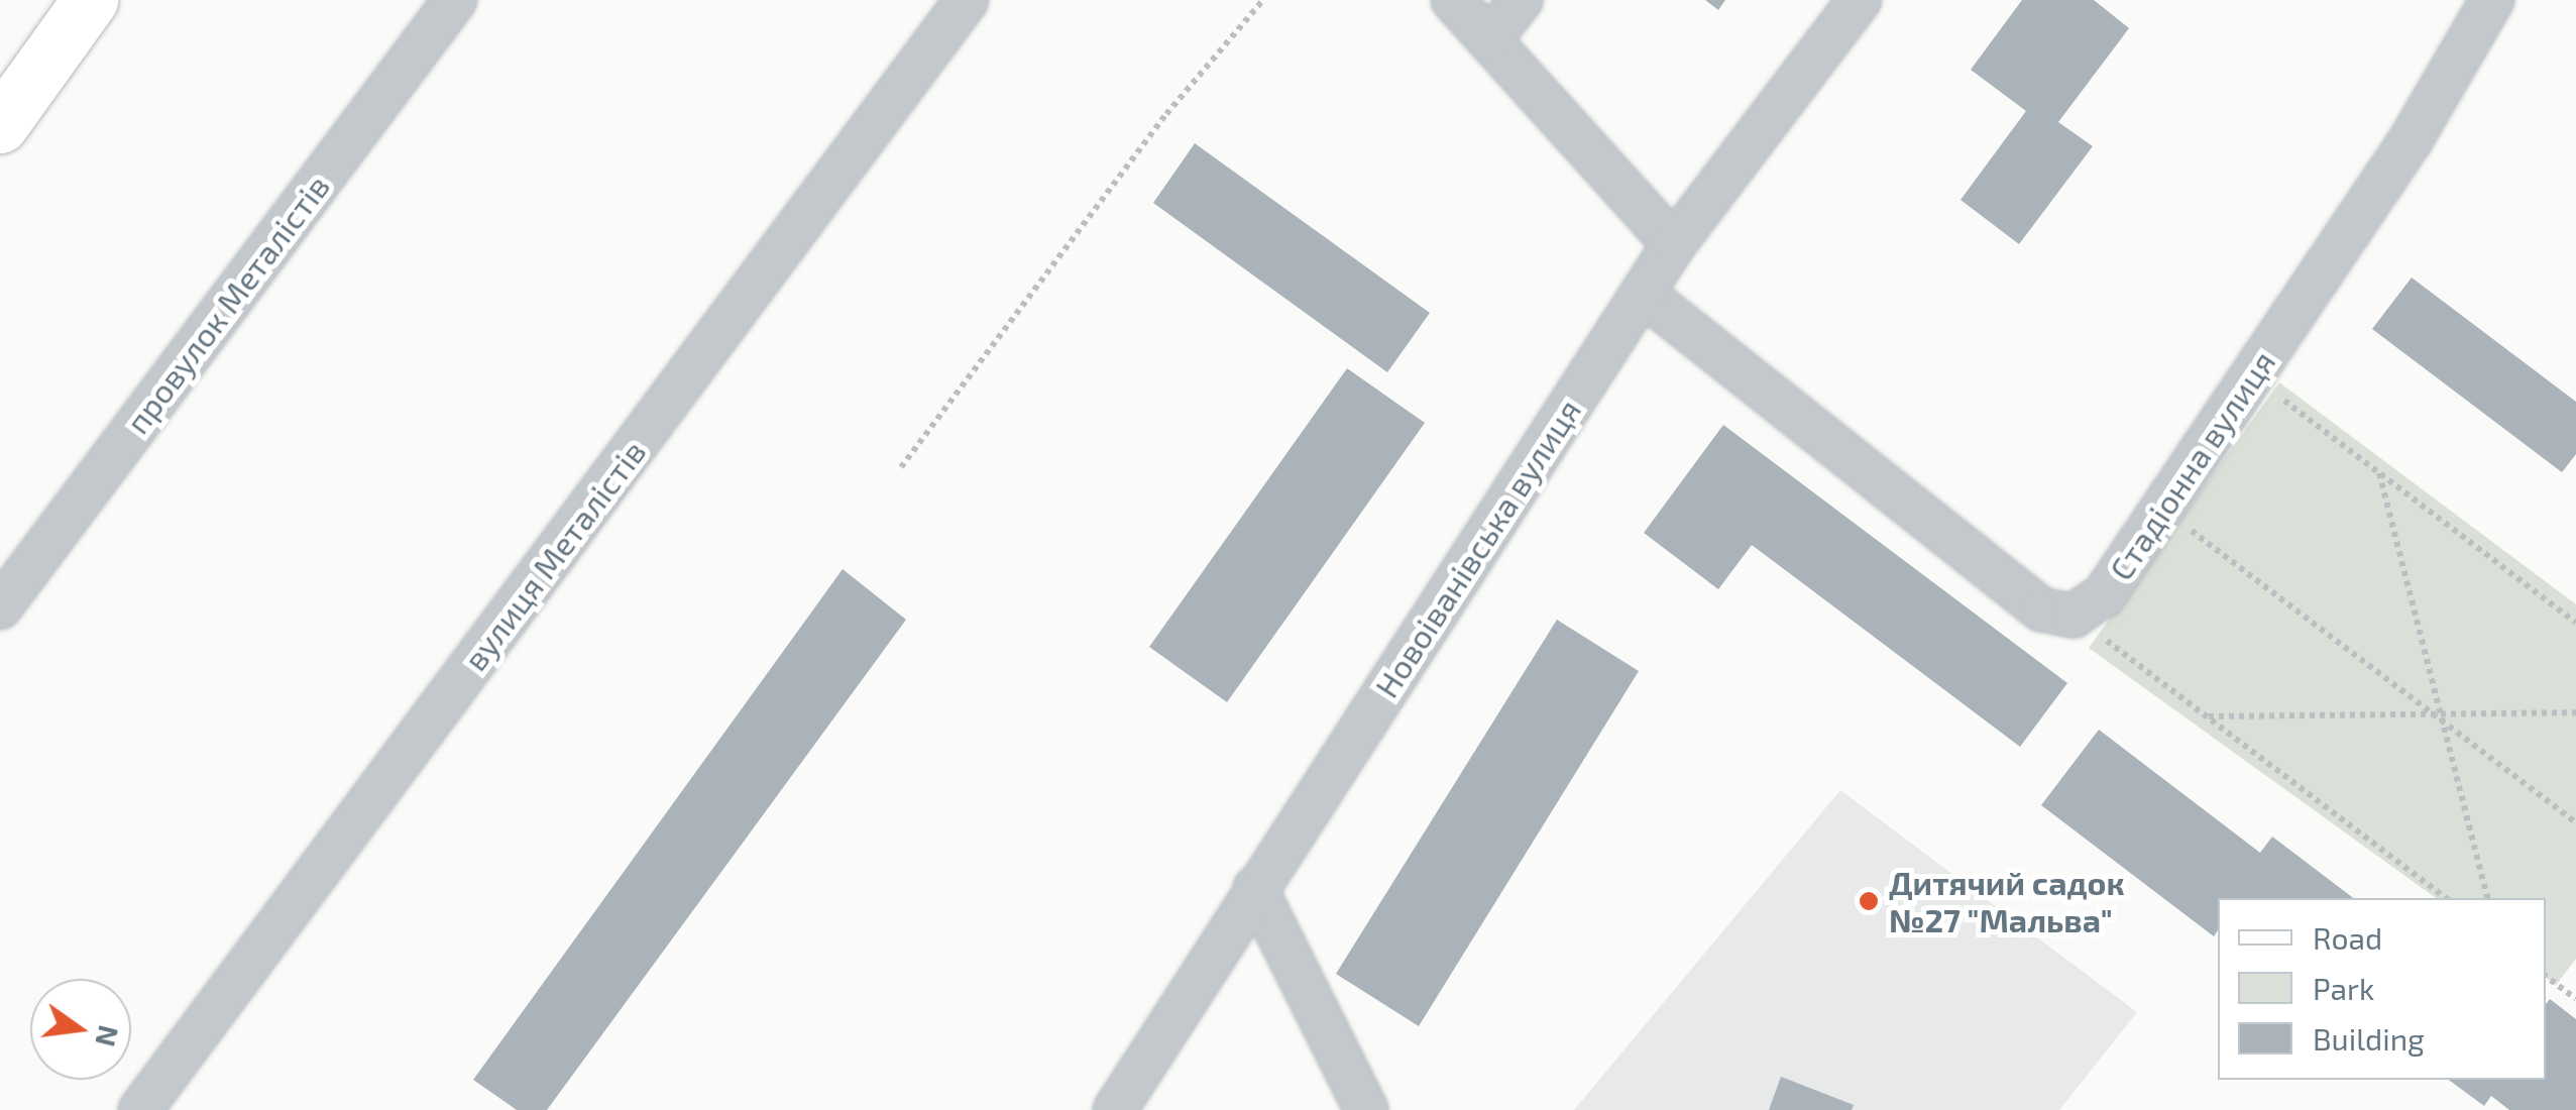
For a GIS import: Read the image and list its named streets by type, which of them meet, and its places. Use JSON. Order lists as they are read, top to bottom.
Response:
{
  "streets": {
    "street": [
      "провулок Металістів",
      "Стадіонна вулиця",
      "Новоіванівська вулиця",
      "вулиця Металістів"
    ]
  },
  "places": ["Дитячий садок №27 \"Мальва\""],
  "legend": ["Road", "Park", "Building"],
  "north": "right"
}
